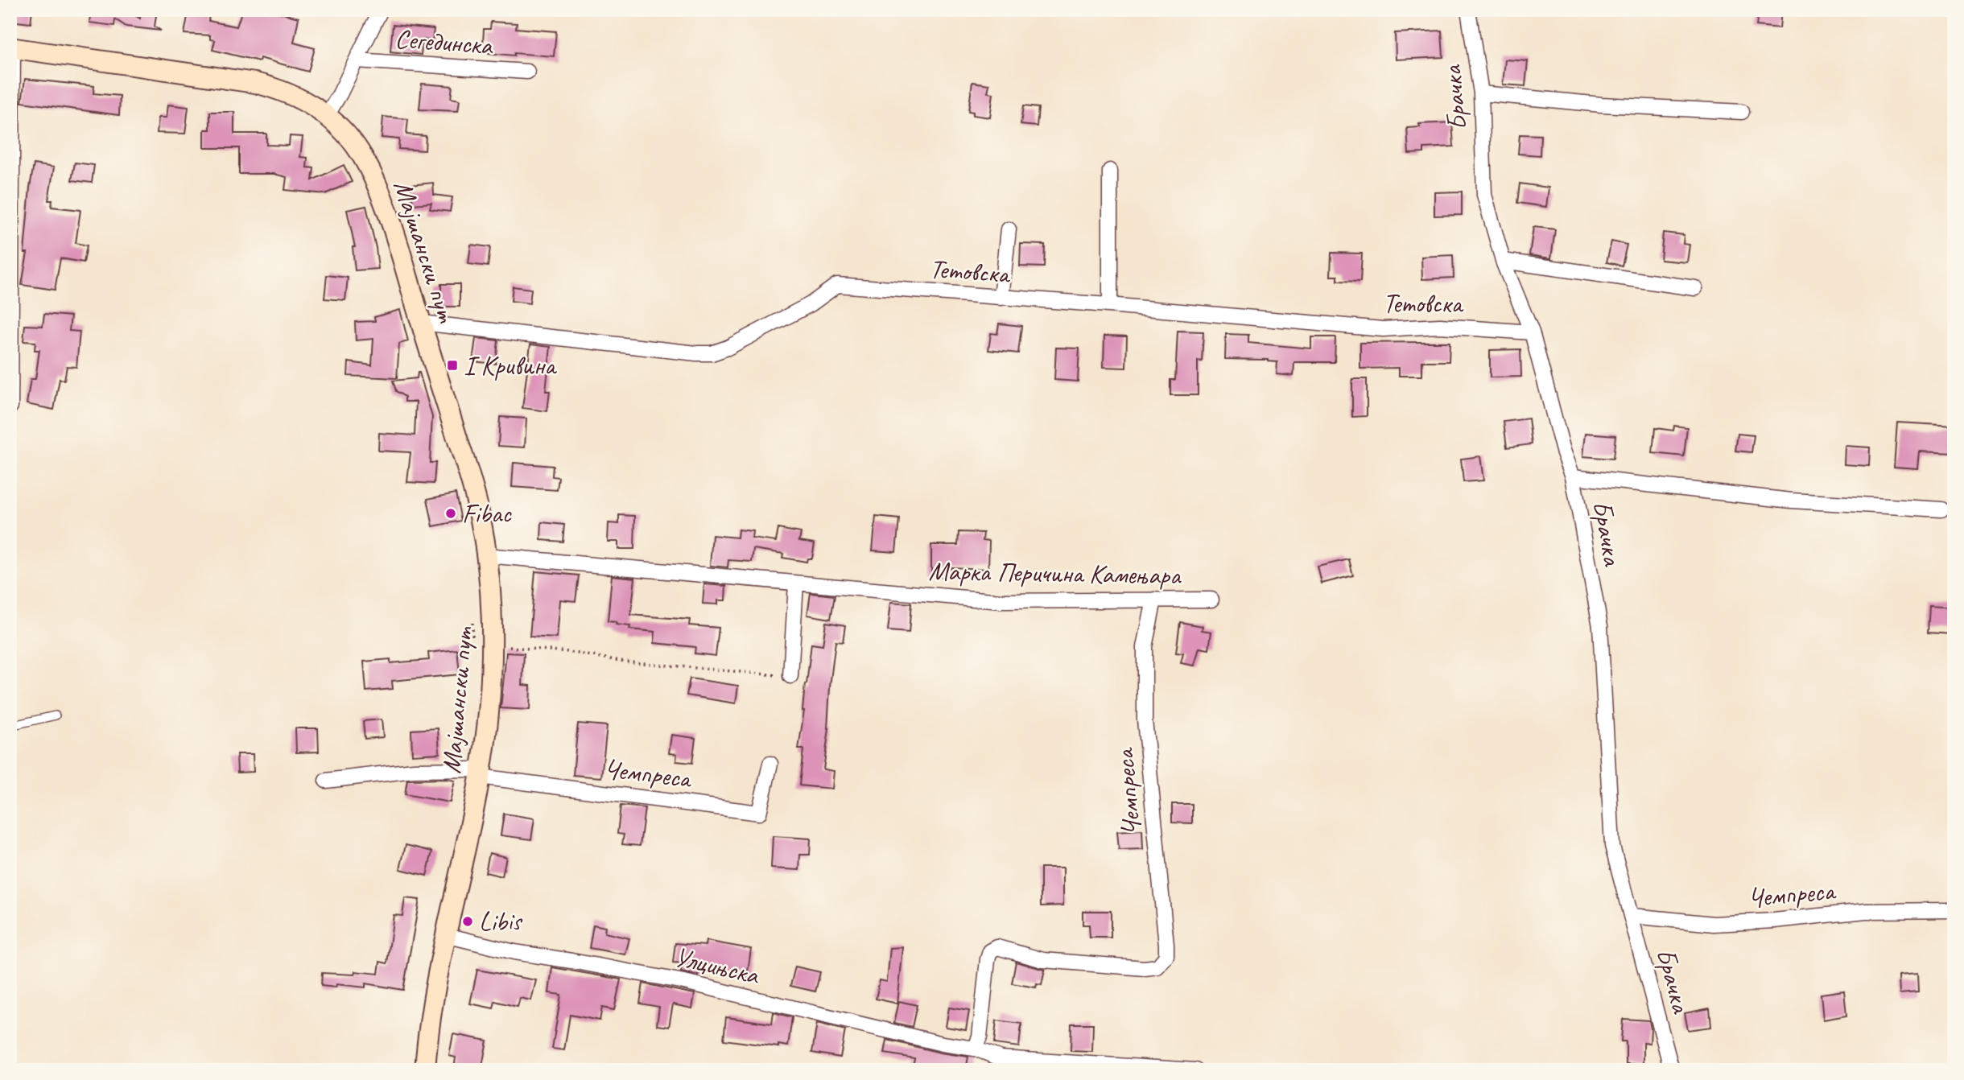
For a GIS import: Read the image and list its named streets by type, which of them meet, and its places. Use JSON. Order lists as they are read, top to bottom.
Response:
{
  "streets": {
    "street": [
      "Сегединска",
      "Брачка",
      "Мајшански пут",
      "Тетовска",
      "Марка Перичина Камењара",
      "Чемпреса",
      "Улцињска"
    ]
  },
  "crossings": [
    ["Сегединска", "Мајшански пут"],
    ["Брачка", "Тетовска"],
    ["Брачка", "Чемпреса"],
    ["Мајшански пут", "Тетовска"],
    ["Мајшански пут", "Марка Перичина Камењара"],
    ["Мајшански пут", "Чемпреса"],
    ["Мајшански пут", "Улцињска"],
    ["Марка Перичина Камењара", "Чемпреса"],
    ["Чемпреса", "Улцињска"]
  ],
  "places": {
    "transit": ["I Кривина"],
    "other": ["Fibac", "Libis"]
  }
}
